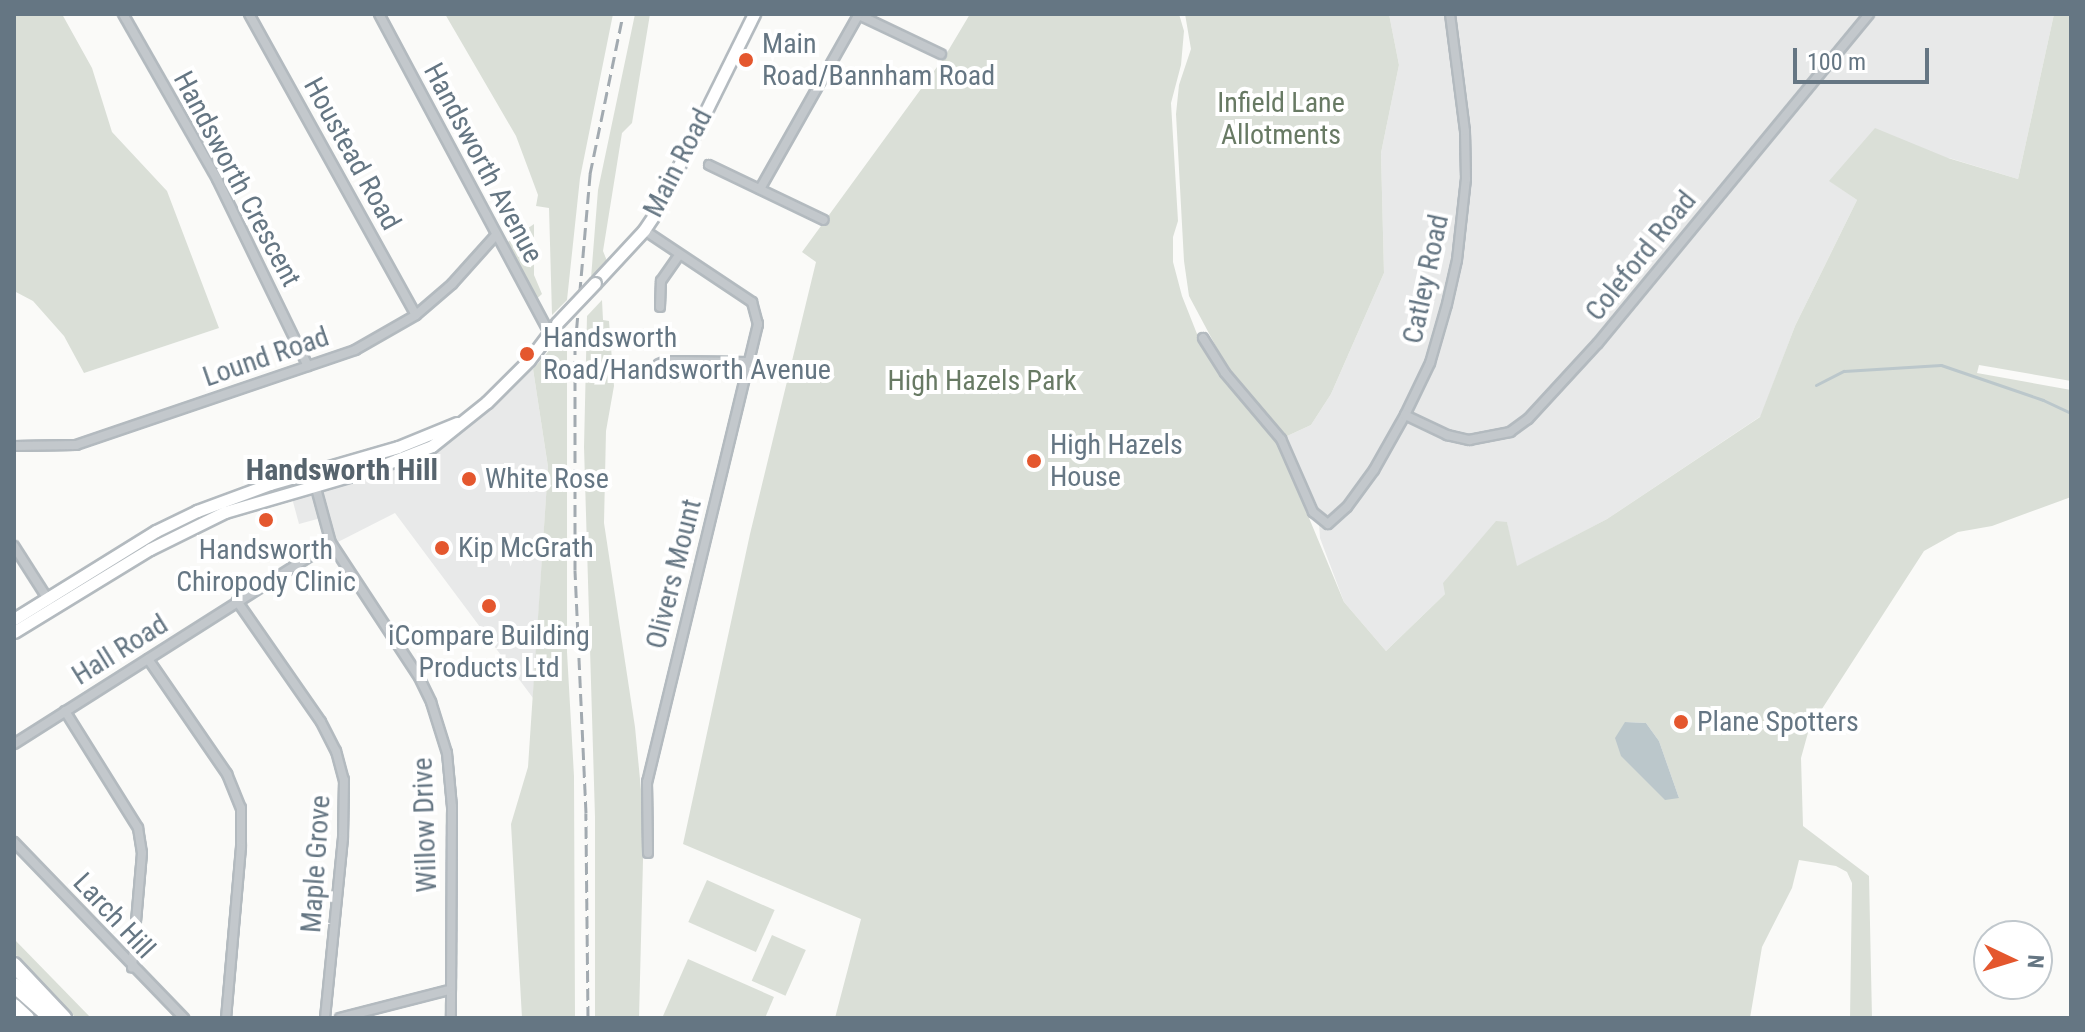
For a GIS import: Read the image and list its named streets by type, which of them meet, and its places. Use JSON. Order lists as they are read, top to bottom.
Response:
{
  "streets": {
    "main road": ["Main Road"],
    "street": [
      "Houstead Road",
      "Handsworth Avenue",
      "Handsworth Crescent",
      "Coleford Road",
      "Catley Road",
      "Lound Road",
      "Olivers Mount",
      "Hall Road",
      "Willow Drive",
      "Maple Grove",
      "Larch Hill"
    ]
  },
  "crossings": [
    ["Houstead Road", "Lound Road"],
    ["Handsworth Avenue", "Main Road"],
    ["Handsworth Avenue", "Lound Road"],
    ["Main Road", "Willow Drive"],
    ["Handsworth Crescent", "Lound Road"],
    ["Coleford Road", "Catley Road"],
    ["Hall Road", "Willow Drive"],
    ["Hall Road", "Maple Grove"]
  ],
  "districts": ["Handsworth Hill"],
  "parks": ["Infield Lane Allotments", "High Hazels Park"],
  "places": [
    "Main Road/Bannham Road",
    "Handsworth Road/Handsworth Avenue",
    "High Hazels House",
    "White Rose",
    "Handsworth Chiropody Clinic",
    "Kip McGrath",
    "iCompare Building Products Ltd",
    "Plane Spotters"
  ],
  "scale_bar": "100 m",
  "north": "right"
}
